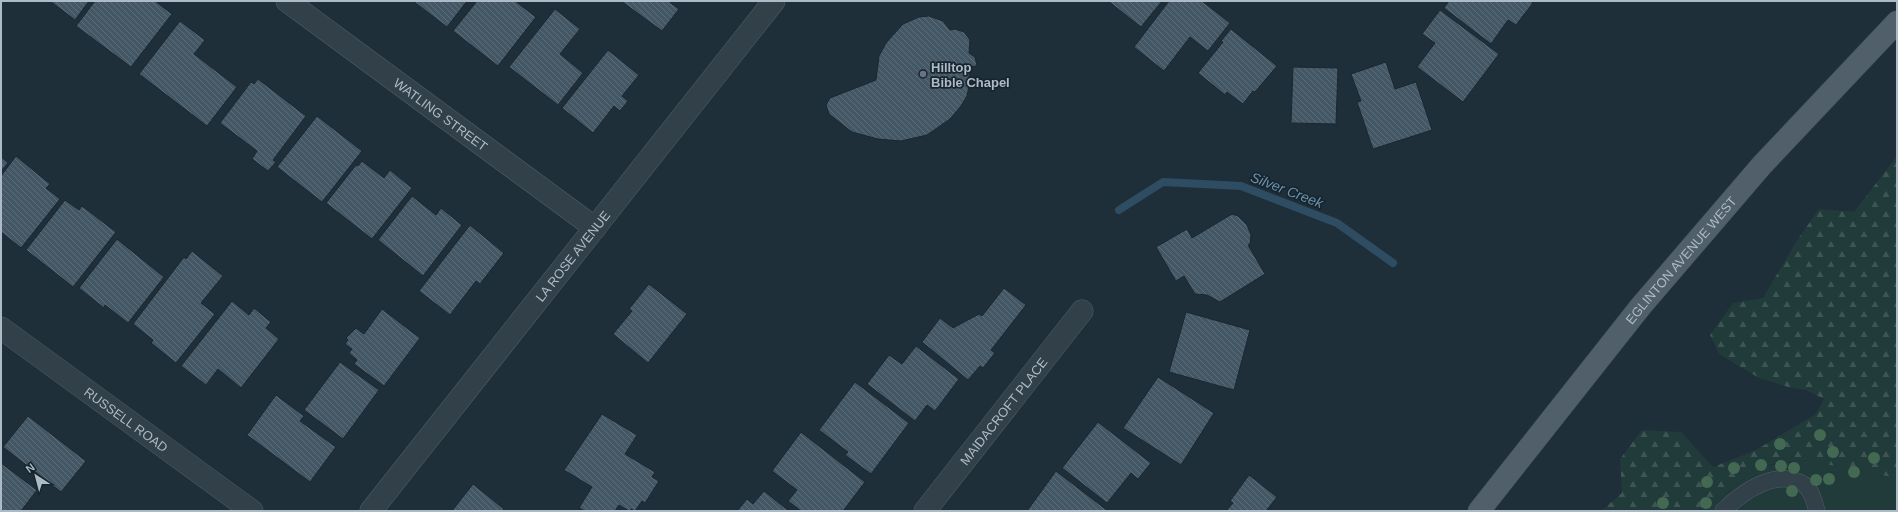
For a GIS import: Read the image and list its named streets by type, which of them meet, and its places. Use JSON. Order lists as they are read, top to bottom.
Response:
{
  "streets": {
    "main road": ["EGLINTON AVENUE WEST"],
    "street": [
      "WATLING STREET",
      "LA ROSE AVENUE",
      "MAIDACROFT PLACE",
      "RUSSELL ROAD"
    ]
  },
  "crossings": [
    ["WATLING STREET", "LA ROSE AVENUE"]
  ],
  "water": ["Silver Creek"],
  "places": ["Hilltop Bible Chapel"],
  "north": "top left"
}
